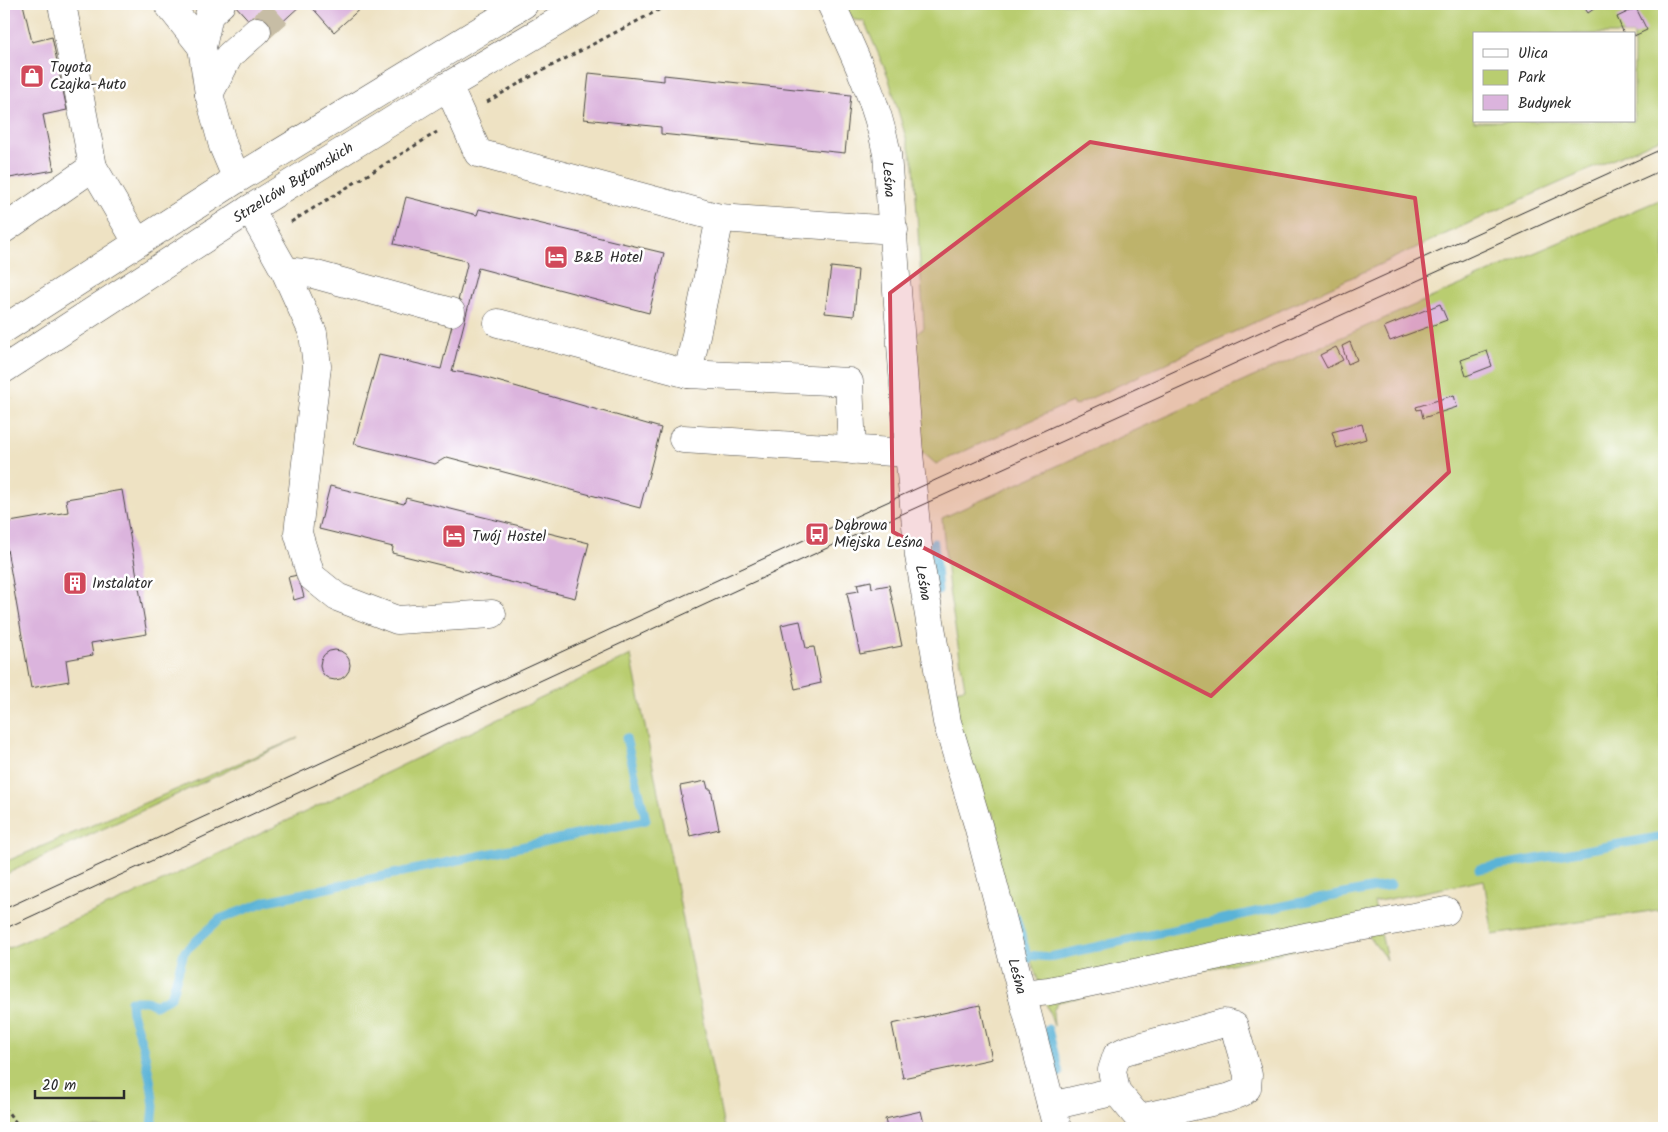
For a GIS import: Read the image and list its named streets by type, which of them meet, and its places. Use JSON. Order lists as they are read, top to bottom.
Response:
{
  "streets": {
    "main road": ["Leśna", "Strzelców Bytomskich"]
  },
  "places": {
    "shop": ["Toyota Czajka-Auto"],
    "hotel": ["B&B Hotel", "Twój Hostel"],
    "bus stop": ["Dąbrowa Miejska Leśna"],
    "building": ["Instalator"]
  },
  "legend": ["Ulica", "Park", "Budynek"],
  "scale_bar": "20 m"
}
